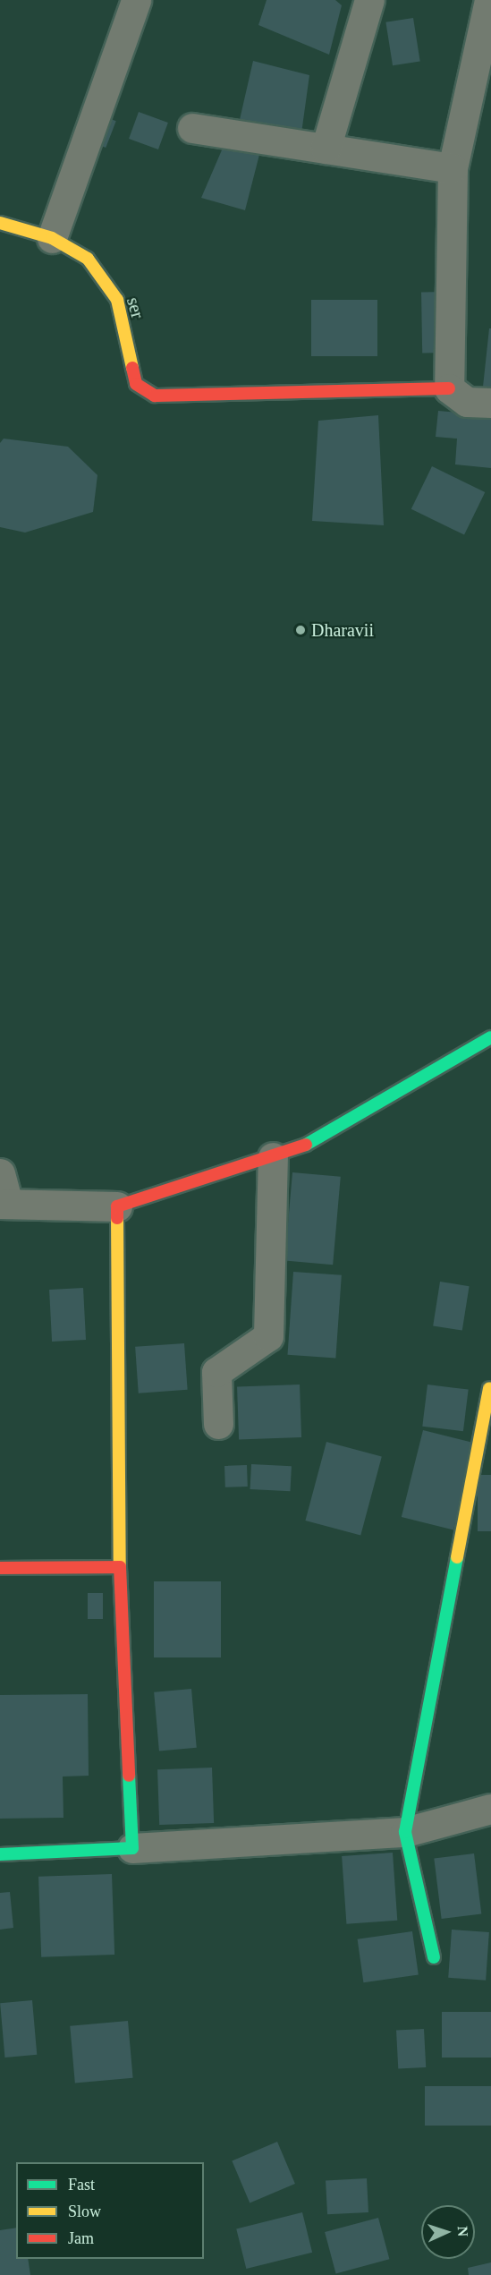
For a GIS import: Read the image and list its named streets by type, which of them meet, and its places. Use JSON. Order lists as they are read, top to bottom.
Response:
{
  "streets": {
    "street": ["ser"]
  },
  "places": ["Dharavii"],
  "legend": ["Fast", "Slow", "Jam"],
  "north": "right"
}
